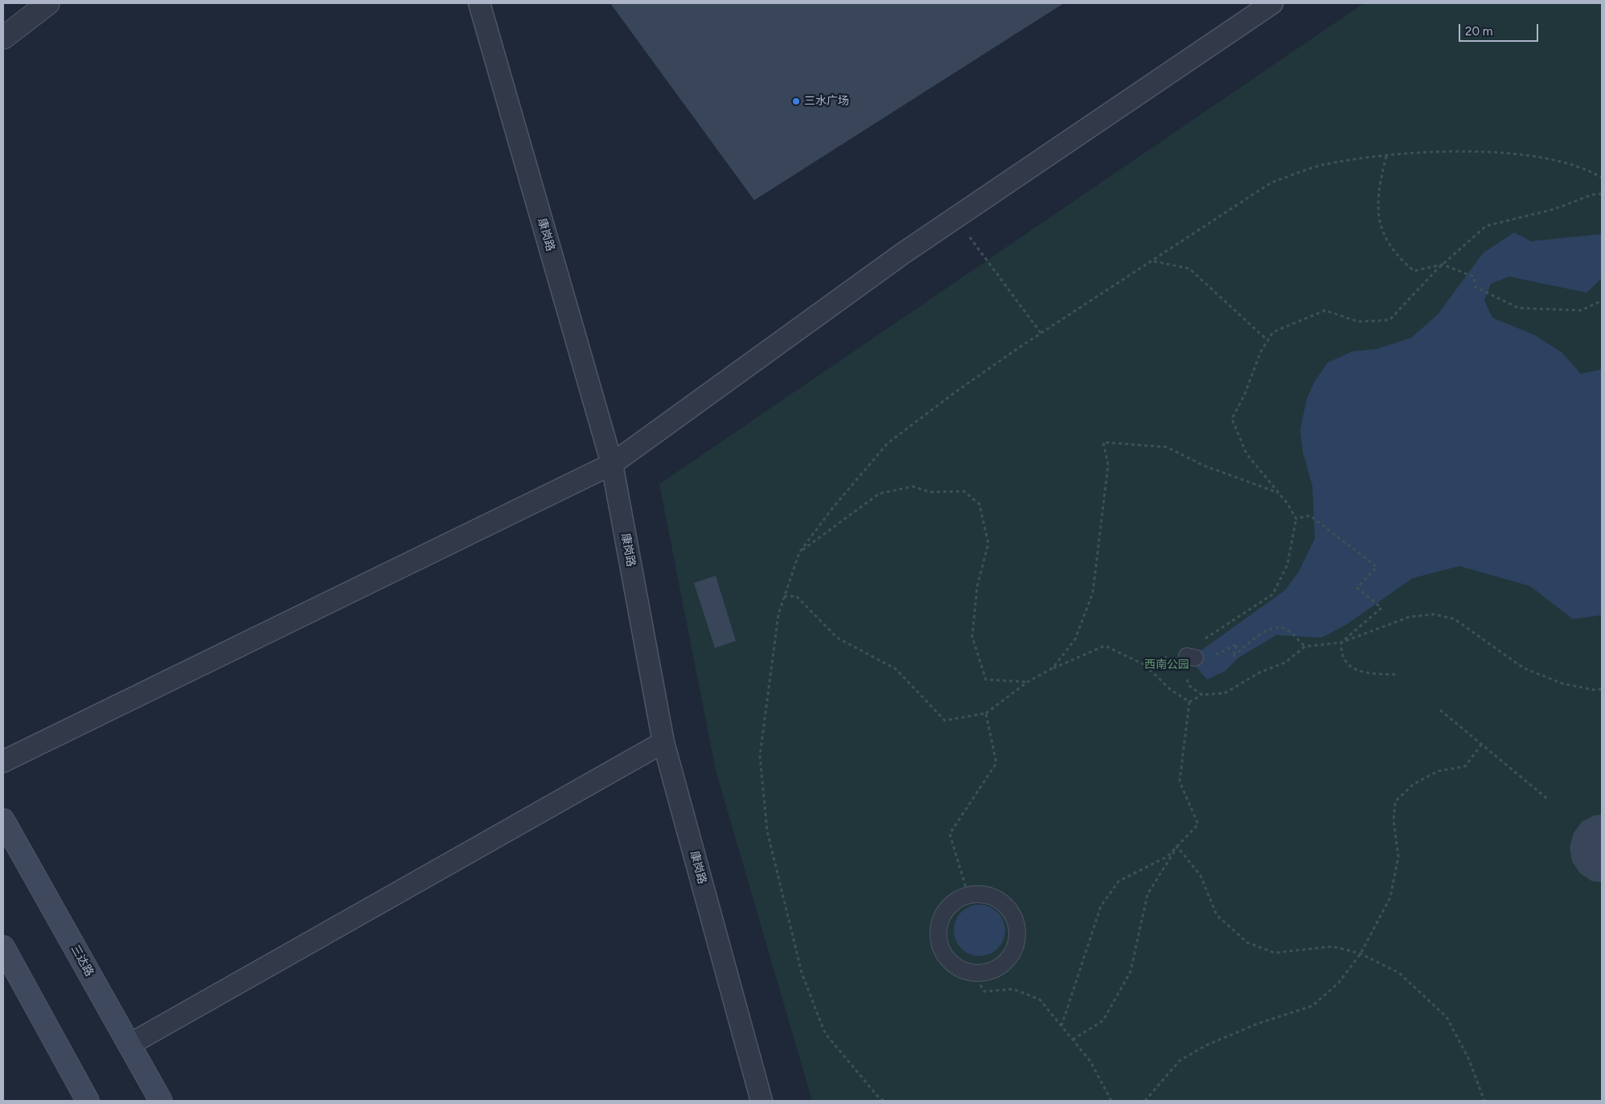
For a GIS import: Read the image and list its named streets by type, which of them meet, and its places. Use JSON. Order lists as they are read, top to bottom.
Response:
{
  "streets": {
    "main road": ["三达路"],
    "street": ["康岗路"]
  },
  "parks": ["西南公园"],
  "places": ["三水广场"],
  "scale_bar": "20 m"
}
